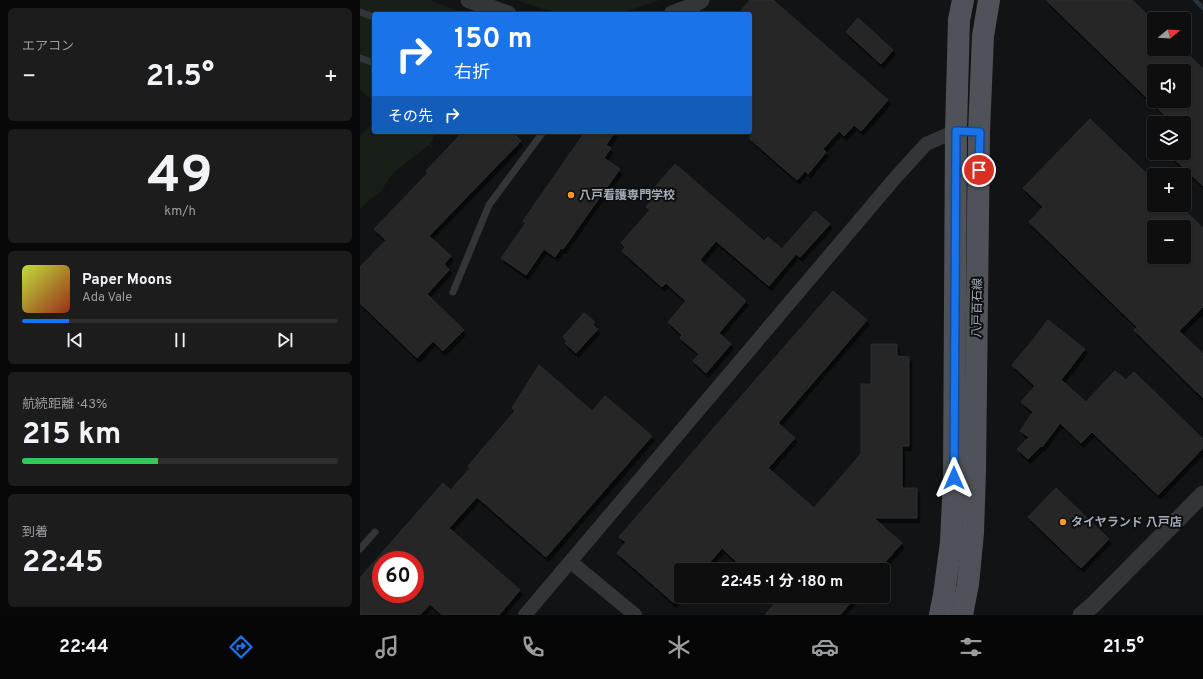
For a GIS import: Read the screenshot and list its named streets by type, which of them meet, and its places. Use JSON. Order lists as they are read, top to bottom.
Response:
{
  "streets": {
    "main road": ["八戸百石線"]
  },
  "places": ["八戸看護専門学校", "タイヤランド 八戸店"],
  "north": "right",
  "page": {
    "tile": [
      "エアコン",
      ["49", "km/h"],
      ["航続距離 · 43%", "215 km"],
      ["到着", "22:45"]
    ],
    "map_buttons": ["+", "−"],
    "turn": ["150 m", "右折"],
    "heat": ["−", "21.5°", "+"],
    "then": "その先",
    "song": ["Paper Moons", "Ada Vale"],
    "limit": "60",
    "trip": "22:45 · 1 分 · 180 m",
    "tabs": ["22:44", "21.5°"]
  }
}
